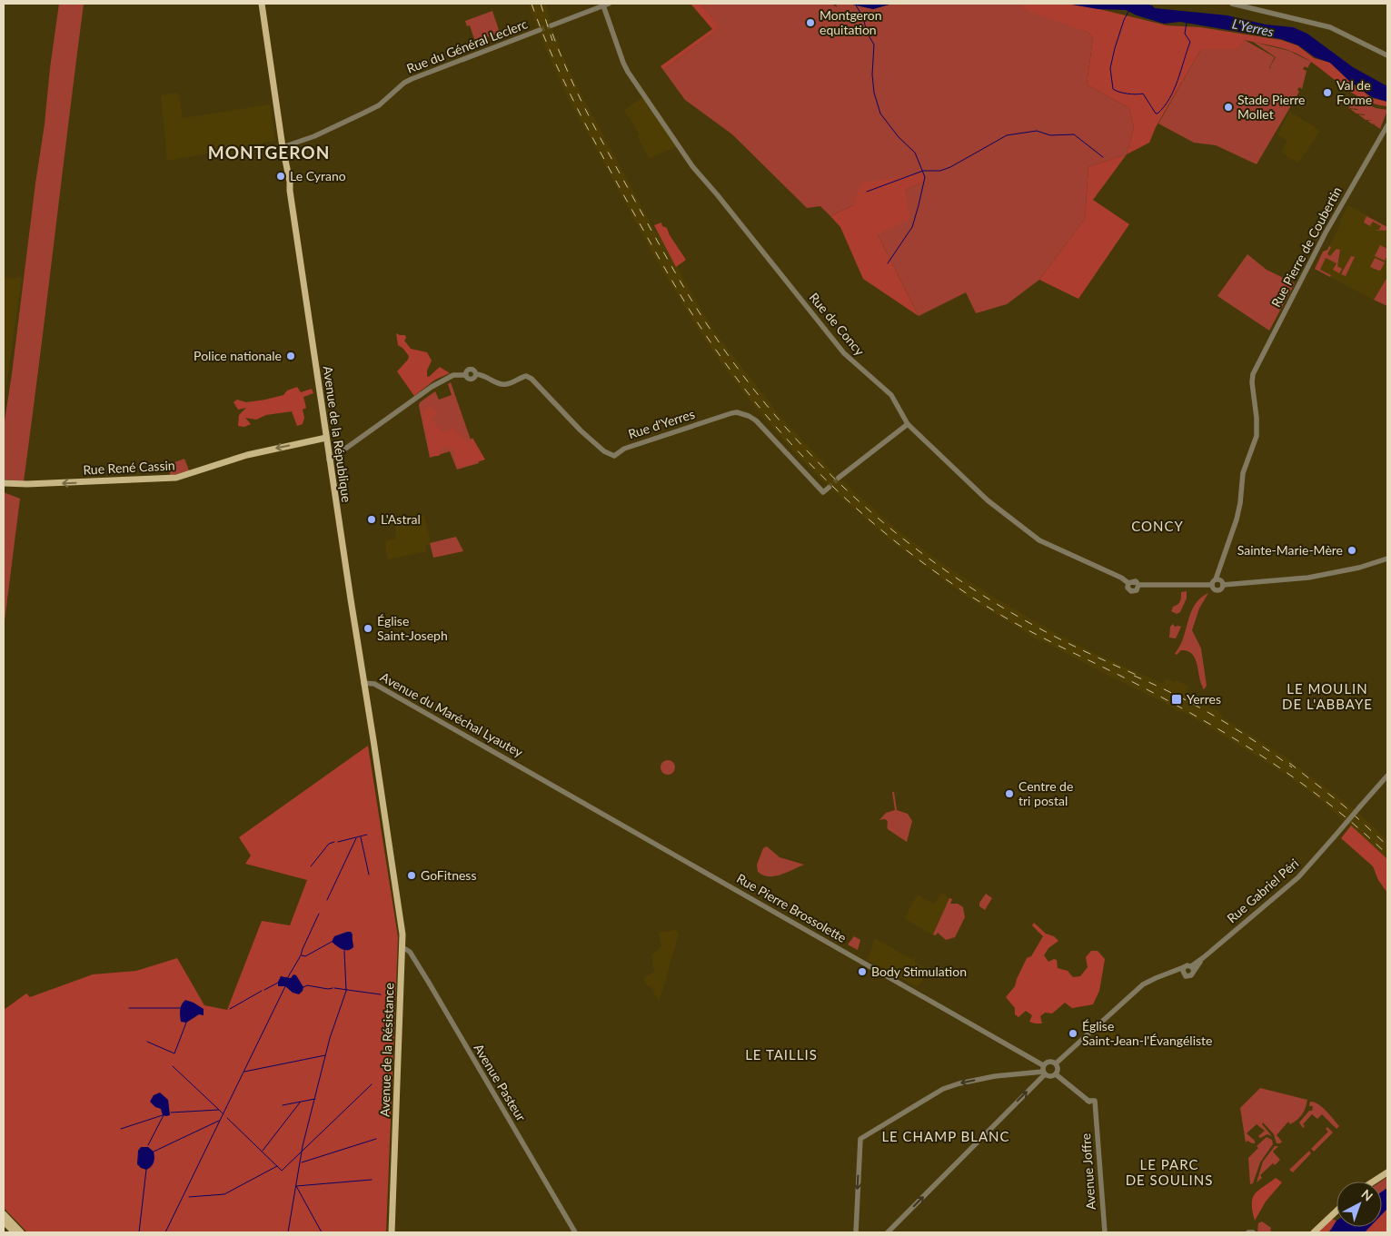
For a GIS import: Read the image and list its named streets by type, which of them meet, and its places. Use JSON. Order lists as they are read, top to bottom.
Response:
{
  "streets": {
    "main road": ["Avenue de la République", "Rue René Cassin", "Avenue de la Résistance"],
    "street": [
      "Rue du Général Leclerc",
      "Rue Pierre de Coubertin",
      "Rue de Concy",
      "Rue d'Yerres",
      "Avenue du Maréchal Lyautey",
      "Rue Gabriel Péri",
      "Rue Pierre Brossolette",
      "Avenue Pasteur",
      "Avenue Joffre"
    ]
  },
  "crossings": [
    ["Rue du Général Leclerc", "Avenue de la République"],
    ["Rue Pierre de Coubertin", "Rue de Concy"],
    ["Rue d'Yerres", "Avenue de la République"],
    ["Avenue de la République", "Rue René Cassin"],
    ["Avenue de la République", "Avenue du Maréchal Lyautey"],
    ["Avenue de la République", "Avenue de la Résistance"],
    ["Avenue du Maréchal Lyautey", "Rue Pierre Brossolette"],
    ["Avenue de la Résistance", "Avenue Pasteur"]
  ],
  "one_way": ["Rue René Cassin"],
  "districts": [
    "MONTGERON",
    "CONCY",
    "LE MOULIN DE L'ABBAYE",
    "LE TAILLIS",
    "LE CHAMP BLANC",
    "LE PARC DE SOULINS"
  ],
  "water": ["L'Yerres"],
  "places": {
    "other": [
      "Montgeron equitation",
      "Val de Forme",
      "Stade Pierre Mollet",
      "Le Cyrano",
      "Police nationale",
      "L'Astral",
      "Sainte-Marie-Mère",
      "Église Saint-Joseph",
      "Centre de tri postal",
      "GoFitness",
      "Body Stimulation",
      "Église Saint-Jean-l'Évangéliste"
    ],
    "transit": ["Yerres"]
  },
  "north": "top right"
}
